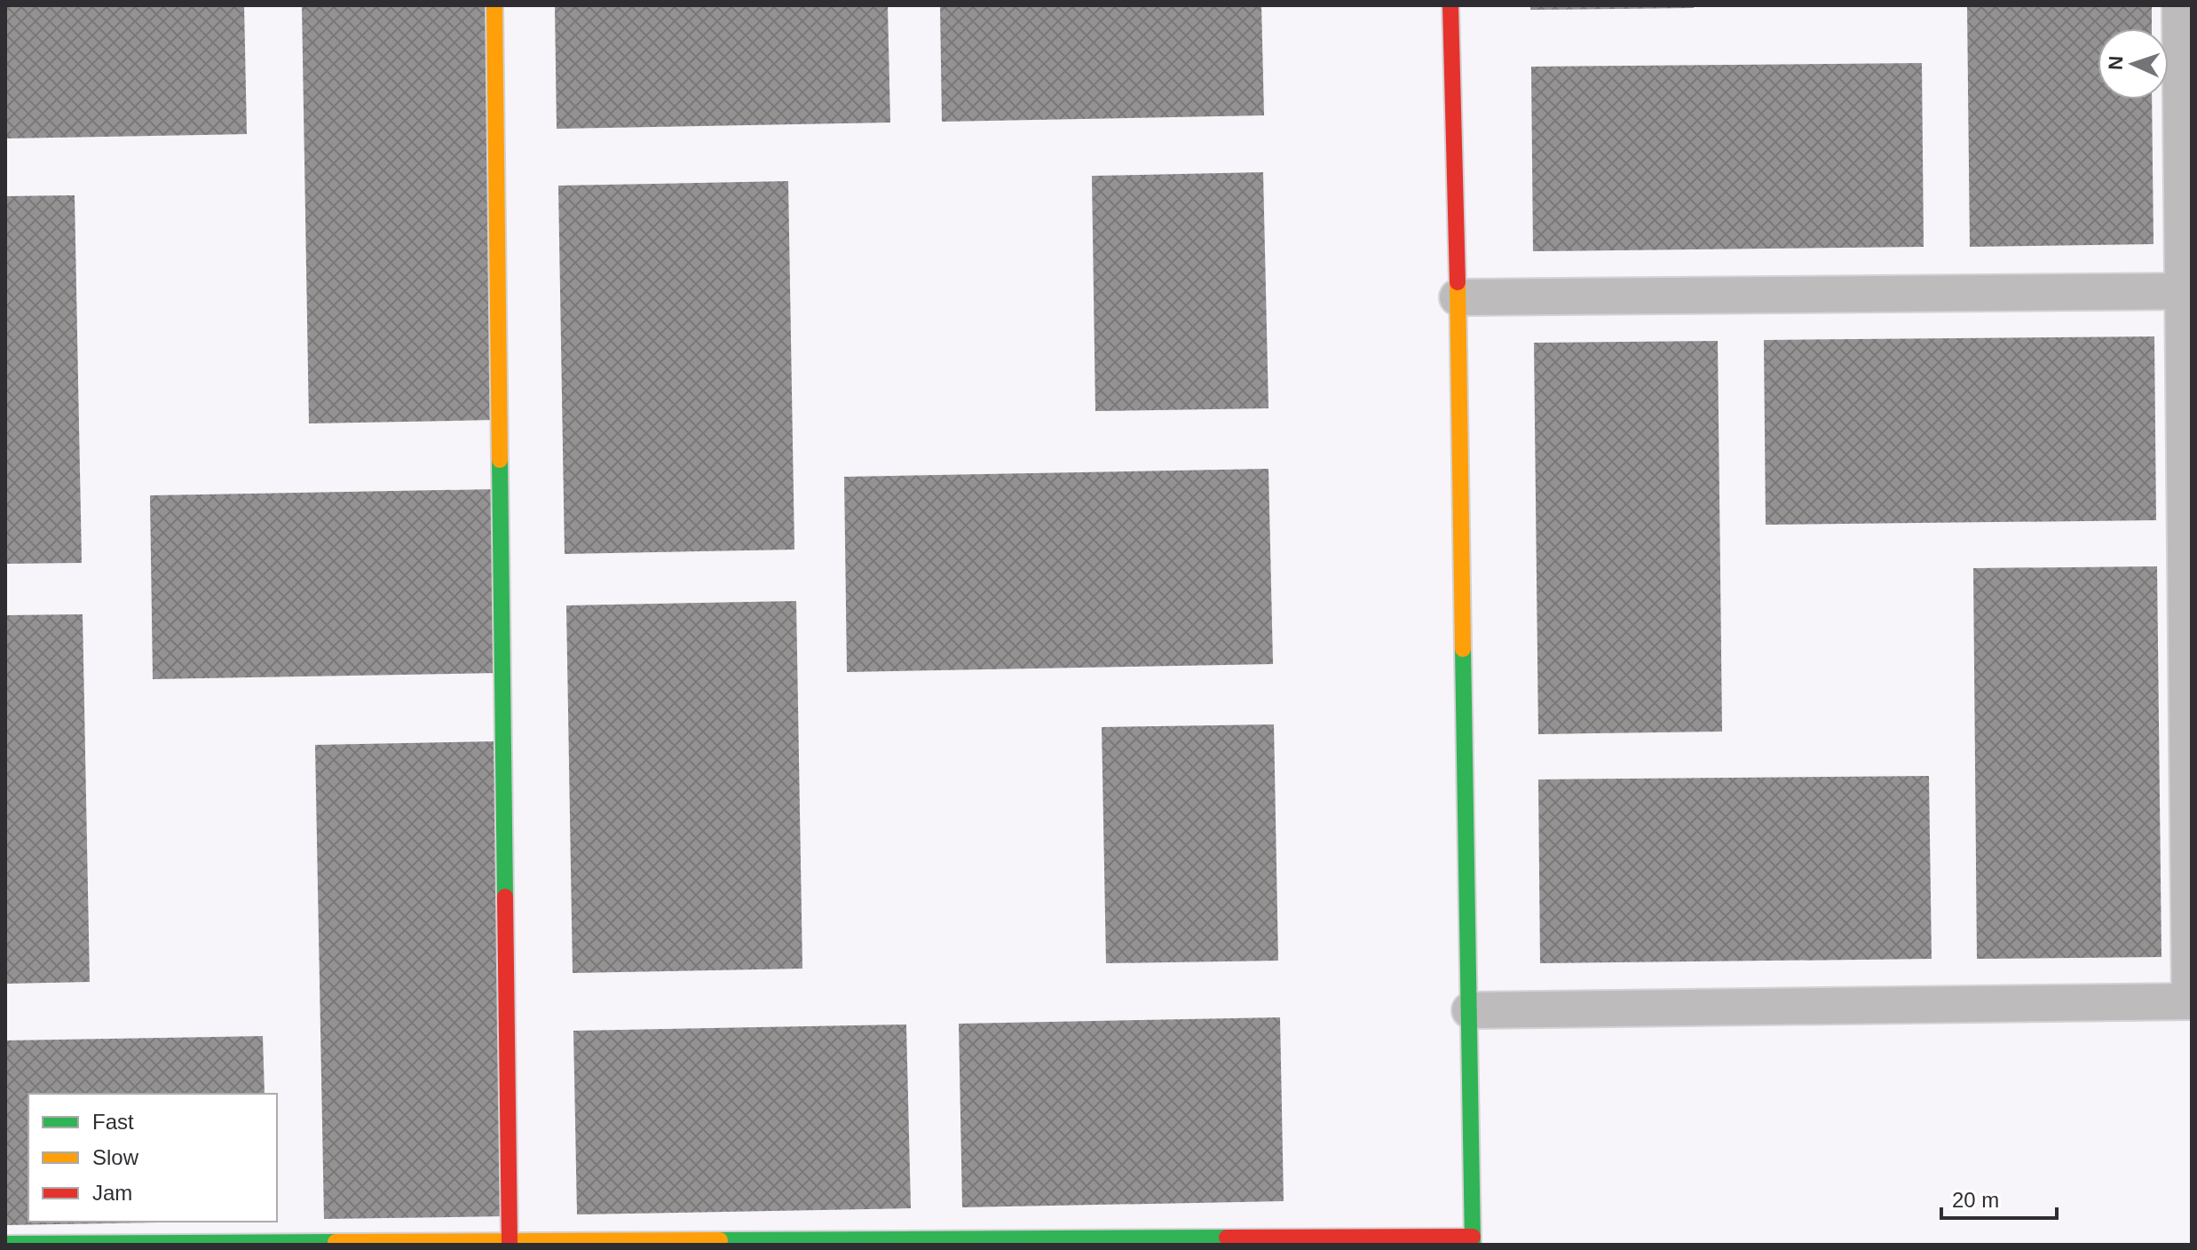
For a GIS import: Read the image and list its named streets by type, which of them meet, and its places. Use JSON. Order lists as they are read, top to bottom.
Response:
{
  "legend": ["Fast", "Slow", "Jam"],
  "scale_bar": "20 m",
  "north": "left"
}
